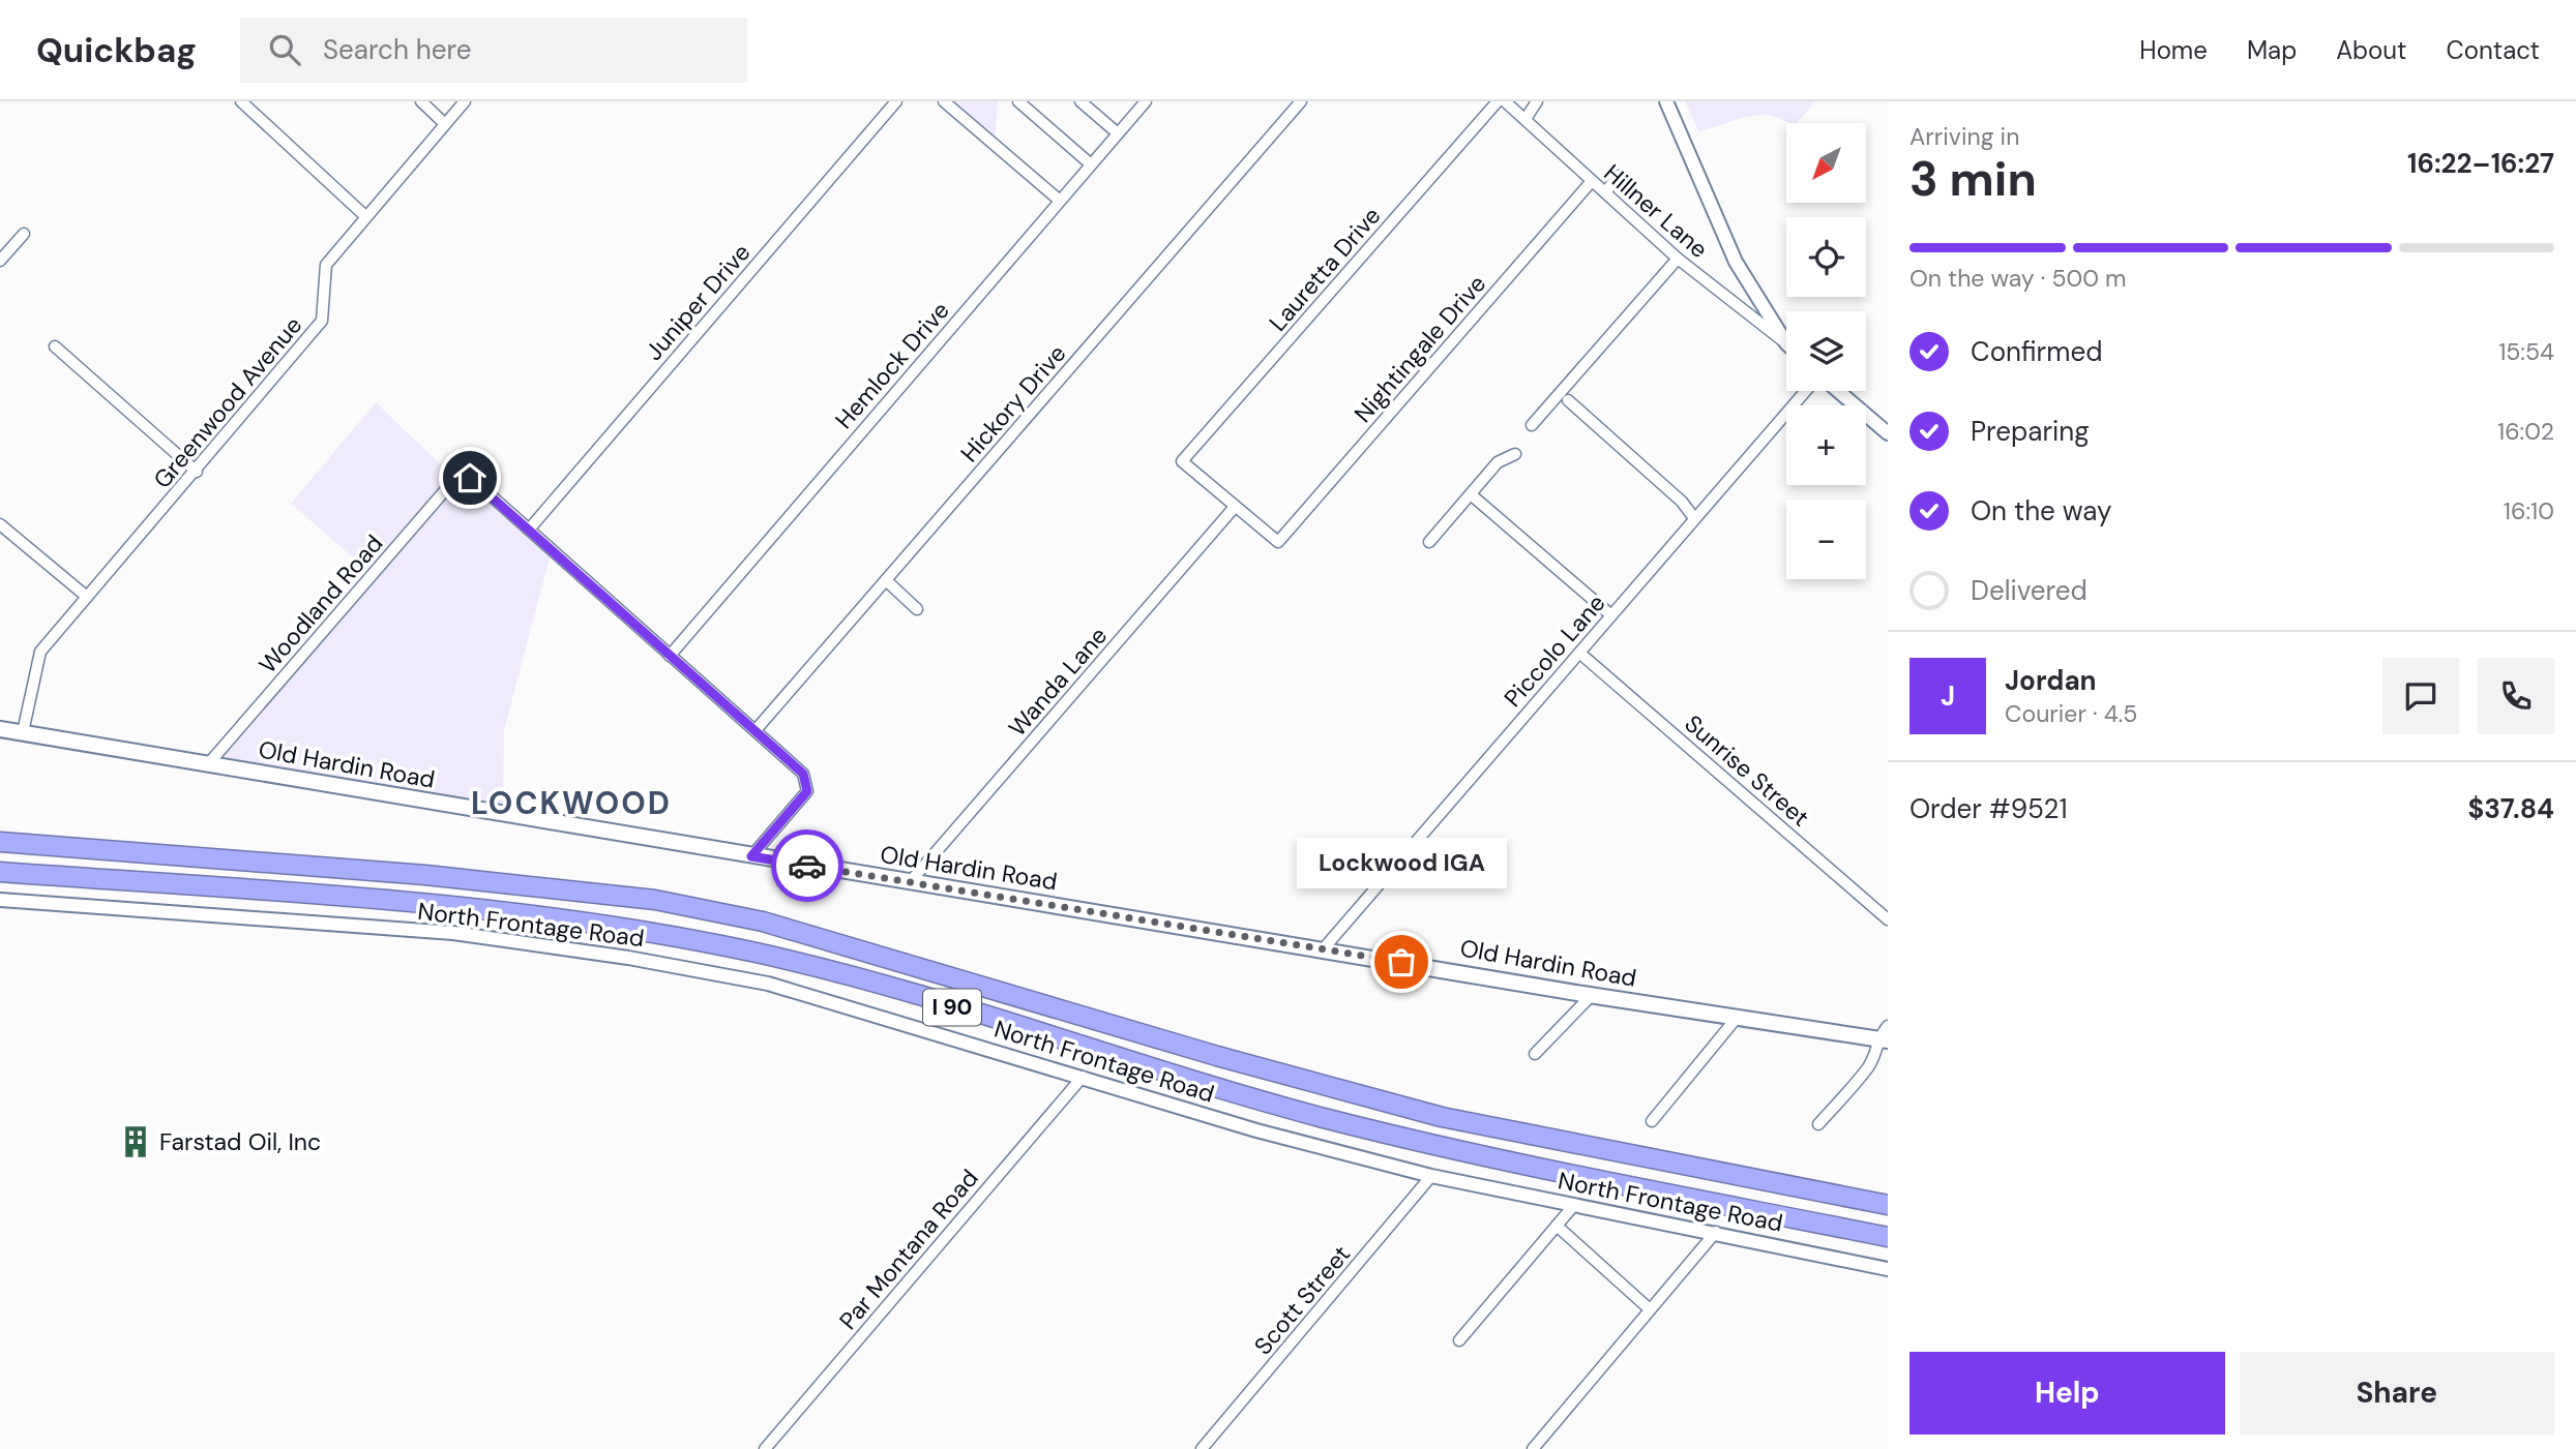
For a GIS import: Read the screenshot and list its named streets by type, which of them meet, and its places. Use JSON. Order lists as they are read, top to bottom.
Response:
{
  "streets": {
    "highway": ["I 90"],
    "main road": ["Old Hardin Road"],
    "street": [
      "Hillner Lane",
      "Lauretta Drive",
      "Juniper Drive",
      "Nightingale Drive",
      "Hemlock Drive",
      "Greenwood Avenue",
      "Hickory Drive",
      "Woodland Road",
      "Piccolo Lane",
      "Wanda Lane",
      "Sunrise Street",
      "North Frontage Road",
      "Par Montana Road",
      "Scott Street"
    ]
  },
  "crossings": [
    ["Hillner Lane", "Nightingale Drive"],
    ["Lauretta Drive", "Nightingale Drive"],
    ["Lauretta Drive", "Wanda Lane"],
    ["Juniper Drive", "Woodland Road"],
    ["Nightingale Drive", "Wanda Lane"],
    ["Greenwood Avenue", "Old Hardin Road"],
    ["Woodland Road", "Old Hardin Road"],
    ["Piccolo Lane", "Old Hardin Road"],
    ["Piccolo Lane", "Sunrise Street"],
    ["Wanda Lane", "Old Hardin Road"],
    ["North Frontage Road", "Par Montana Road"],
    ["North Frontage Road", "Scott Street"]
  ],
  "districts": ["LOCKWOOD"],
  "places": {
    "other": ["Lockwood IGA"],
    "building": ["Farstad Oil, Inc"]
  },
  "north": "bottom left",
  "page": {
    "header": "Quickbag",
    "search": "Search here",
    "nav": [
      "Home",
      "Map",
      "About",
      "Contact"
    ],
    "heading": ["3 min", "Arriving in", "16:22–16:27"],
    "panel": [
      "Jordan",
      "Courier · 4.5",
      "Order #9521",
      "$37.84"
    ],
    "map_buttons": ["+", "−"],
    "bar": "On the way · 500 m",
    "list": [
      ["Confirmed", "15:54"],
      ["Preparing", "16:02"],
      ["On the way", "16:10"],
      "Delivered"
    ],
    "round": "J",
    "bubble": "Lockwood IGA",
    "buttons": ["Help", "Share"]
  }
}
